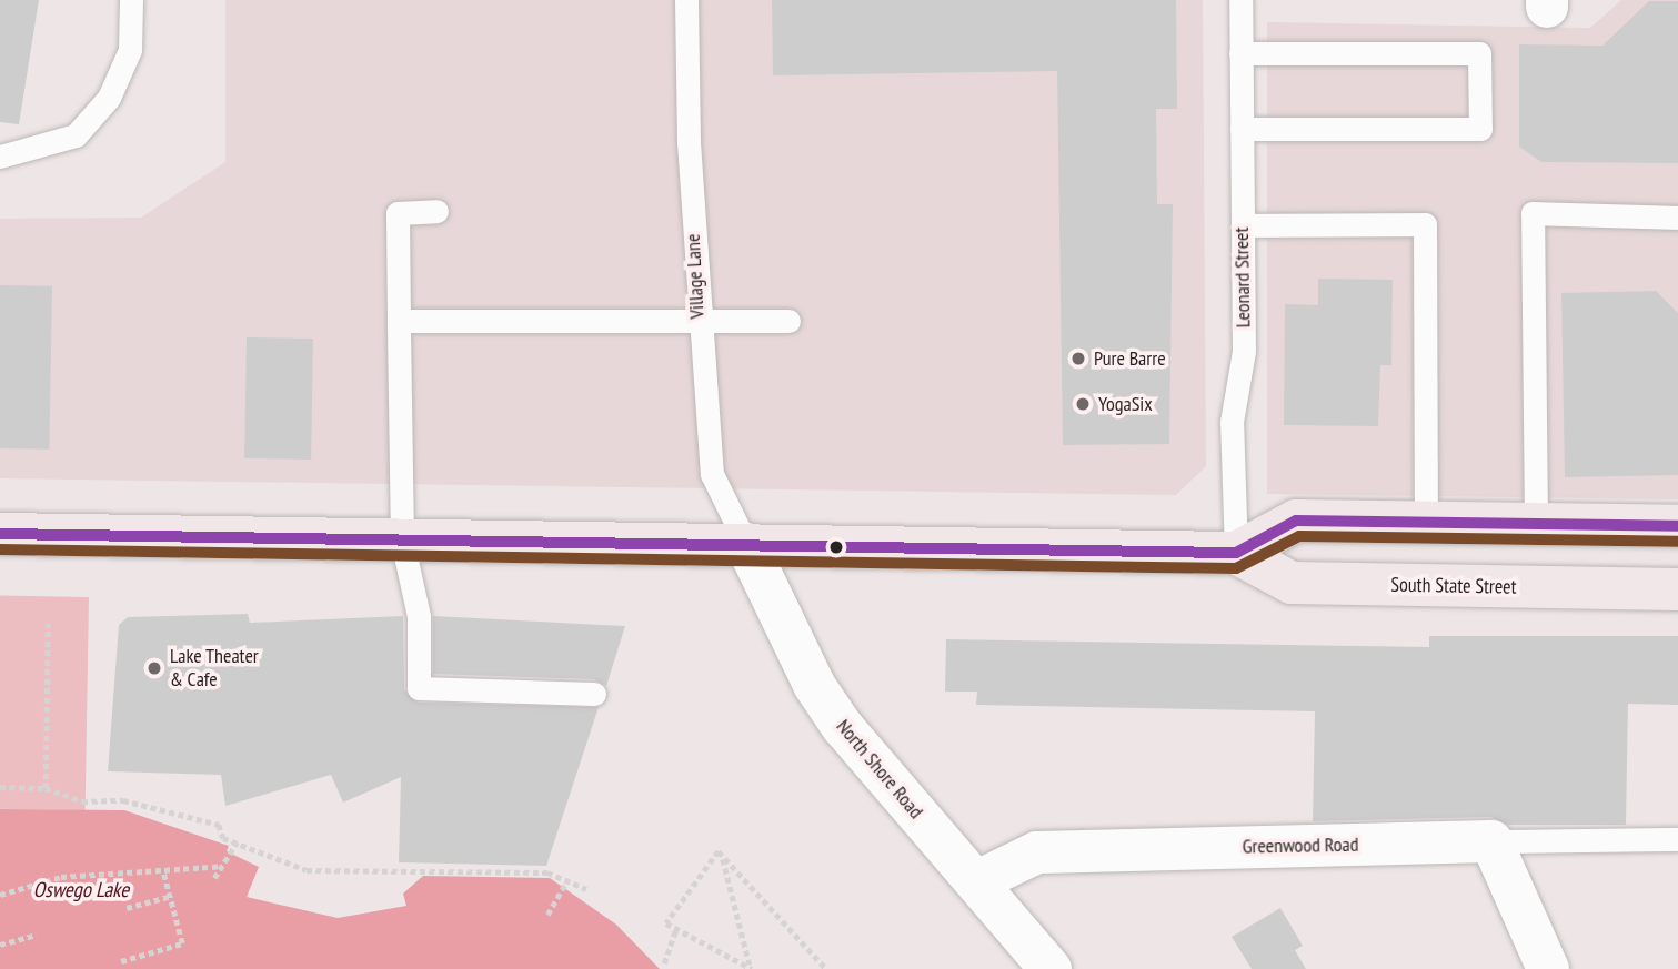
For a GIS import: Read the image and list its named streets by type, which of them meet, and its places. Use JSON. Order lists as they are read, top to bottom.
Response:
{
  "streets": {
    "main road": ["South State Street"],
    "street": ["North Shore Road", "Greenwood Road"],
    "lane": ["Village Lane", "Leonard Street"]
  },
  "crossings": [
    ["Village Lane", "South State Street"],
    ["Village Lane", "North Shore Road"],
    ["Leonard Street", "South State Street"],
    ["South State Street", "North Shore Road"],
    ["North Shore Road", "Greenwood Road"]
  ],
  "water": ["Oswego Lake"],
  "places": ["Pure Barre", "YogaSix", "Lake Theater & Cafe"]
}
